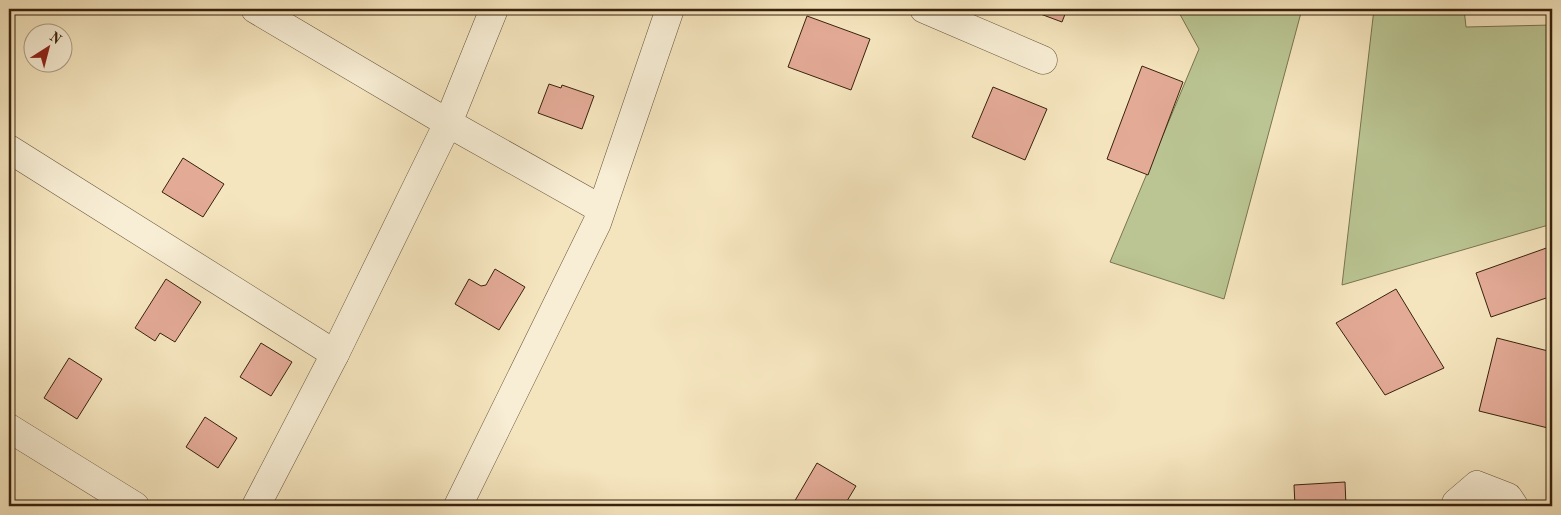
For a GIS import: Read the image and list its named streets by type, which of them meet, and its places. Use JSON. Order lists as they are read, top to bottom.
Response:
{
  "north": "top right"
}
